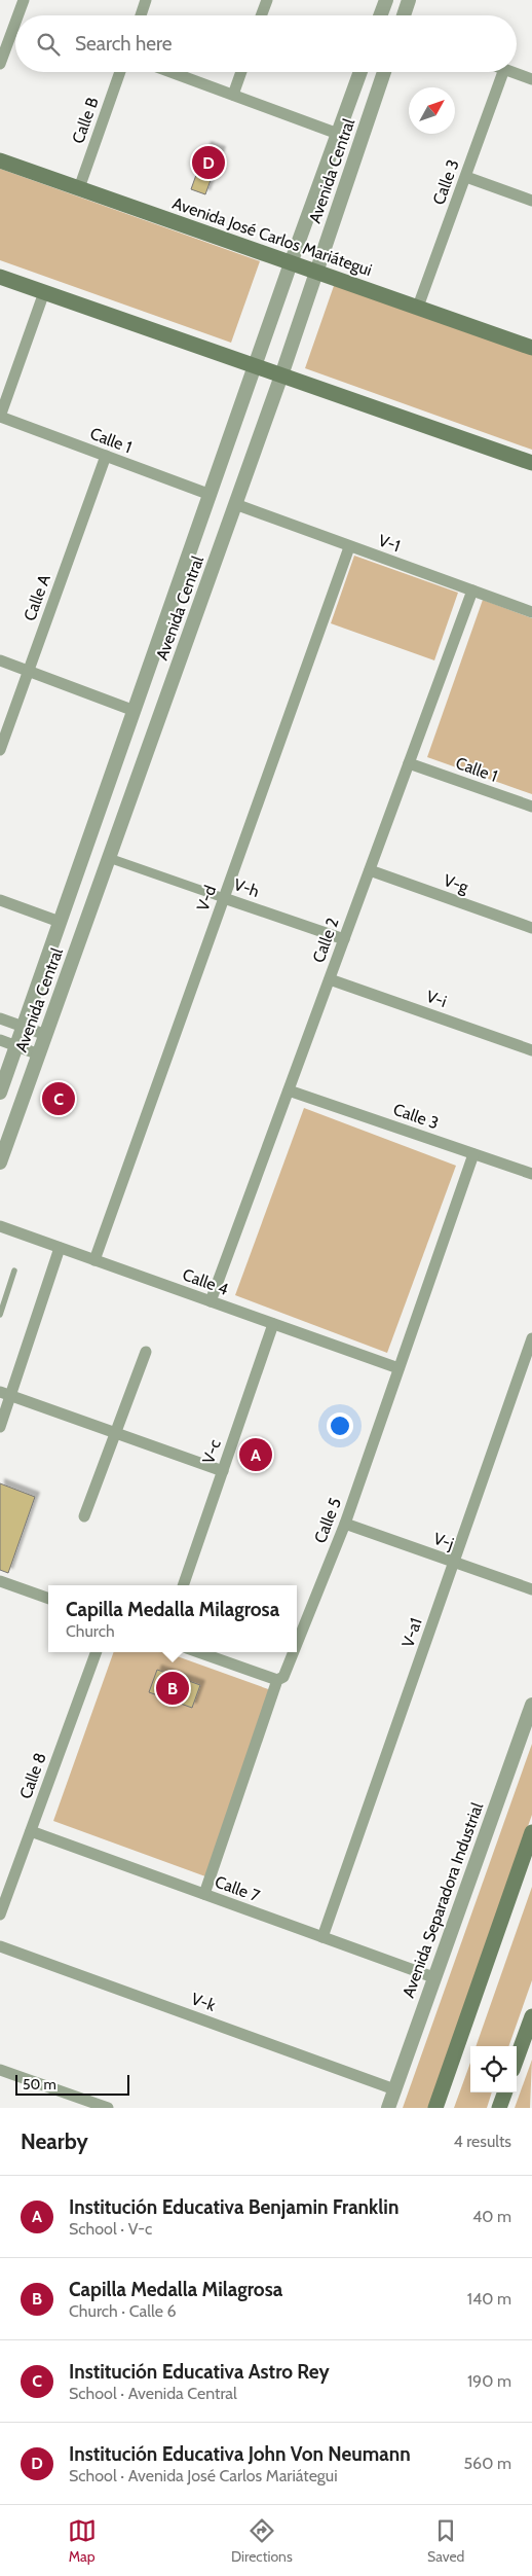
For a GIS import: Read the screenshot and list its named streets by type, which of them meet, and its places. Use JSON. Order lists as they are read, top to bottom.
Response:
{
  "streets": {
    "main road": ["Avenida José Carlos Mariátegui"],
    "street": [
      "Calle B",
      "Avenida Central",
      "Calle 3",
      "Calle 1",
      "V-1",
      "Calle A",
      "V-g",
      "V-h",
      "V-d",
      "Calle 2",
      "V-i",
      "Calle 4",
      "V-c",
      "Calle 5",
      "V-j",
      "V-a1",
      "Calle 8",
      "Calle 7",
      "Avenida Separadora Industrial",
      "V-k"
    ]
  },
  "crossings": [
    ["Calle B", "Avenida José Carlos Mariátegui"],
    ["Avenida Central", "Avenida José Carlos Mariátegui"],
    ["Avenida Central", "Calle 1"],
    ["Avenida Central", "V-1"],
    ["Avenida Central", "V-h"],
    ["Calle 3", "Avenida José Carlos Mariátegui"],
    ["Calle 3", "Calle 2"],
    ["Calle 3", "Calle 5"],
    ["Calle 1", "Calle A"],
    ["Calle 1", "Calle 2"],
    ["V-1", "V-d"],
    ["V-1", "Calle 2"],
    ["V-g", "Calle 2"],
    ["V-h", "V-d"],
    ["V-h", "Calle 2"],
    ["V-d", "Calle 4"],
    ["Calle 2", "V-i"],
    ["Calle 2", "Calle 4"],
    ["Calle 4", "V-c"],
    ["Calle 4", "Calle 5"],
    ["Calle 5", "V-j"],
    ["Calle 5", "Calle 7"],
    ["V-j", "V-a1"],
    ["V-a1", "Calle 7"],
    ["Calle 8", "Calle 7"],
    ["Calle 7", "Avenida Separadora Industrial"],
    ["Avenida Separadora Industrial", "V-k"]
  ],
  "scale_bar": "50 m",
  "north": "top right",
  "page": {
    "search": "Search here",
    "pins": [
      "D",
      "C",
      "A",
      "B"
    ],
    "popup": ["Capilla Medalla Milagrosa", "Church"],
    "scale": "50 m",
    "heading": ["Nearby", "4 results"],
    "list": [
      {
        "mark": "A",
        "name": "Institución Educativa Benjamin Franklin",
        "note": "School · V-c",
        "value": "40 m"
      },
      {
        "mark": "B",
        "name": "Capilla Medalla Milagrosa",
        "note": "Church · Calle 6",
        "value": "140 m"
      },
      {
        "mark": "C",
        "name": "Institución Educativa Astro Rey",
        "note": "School · Avenida Central",
        "value": "190 m"
      },
      {
        "mark": "D",
        "name": "Institución Educativa John Von Neumann",
        "note": "School · Avenida José Carlos Mariátegui",
        "value": "560 m"
      }
    ],
    "nav": ["Map", "Directions", "Saved"]
  }
}
